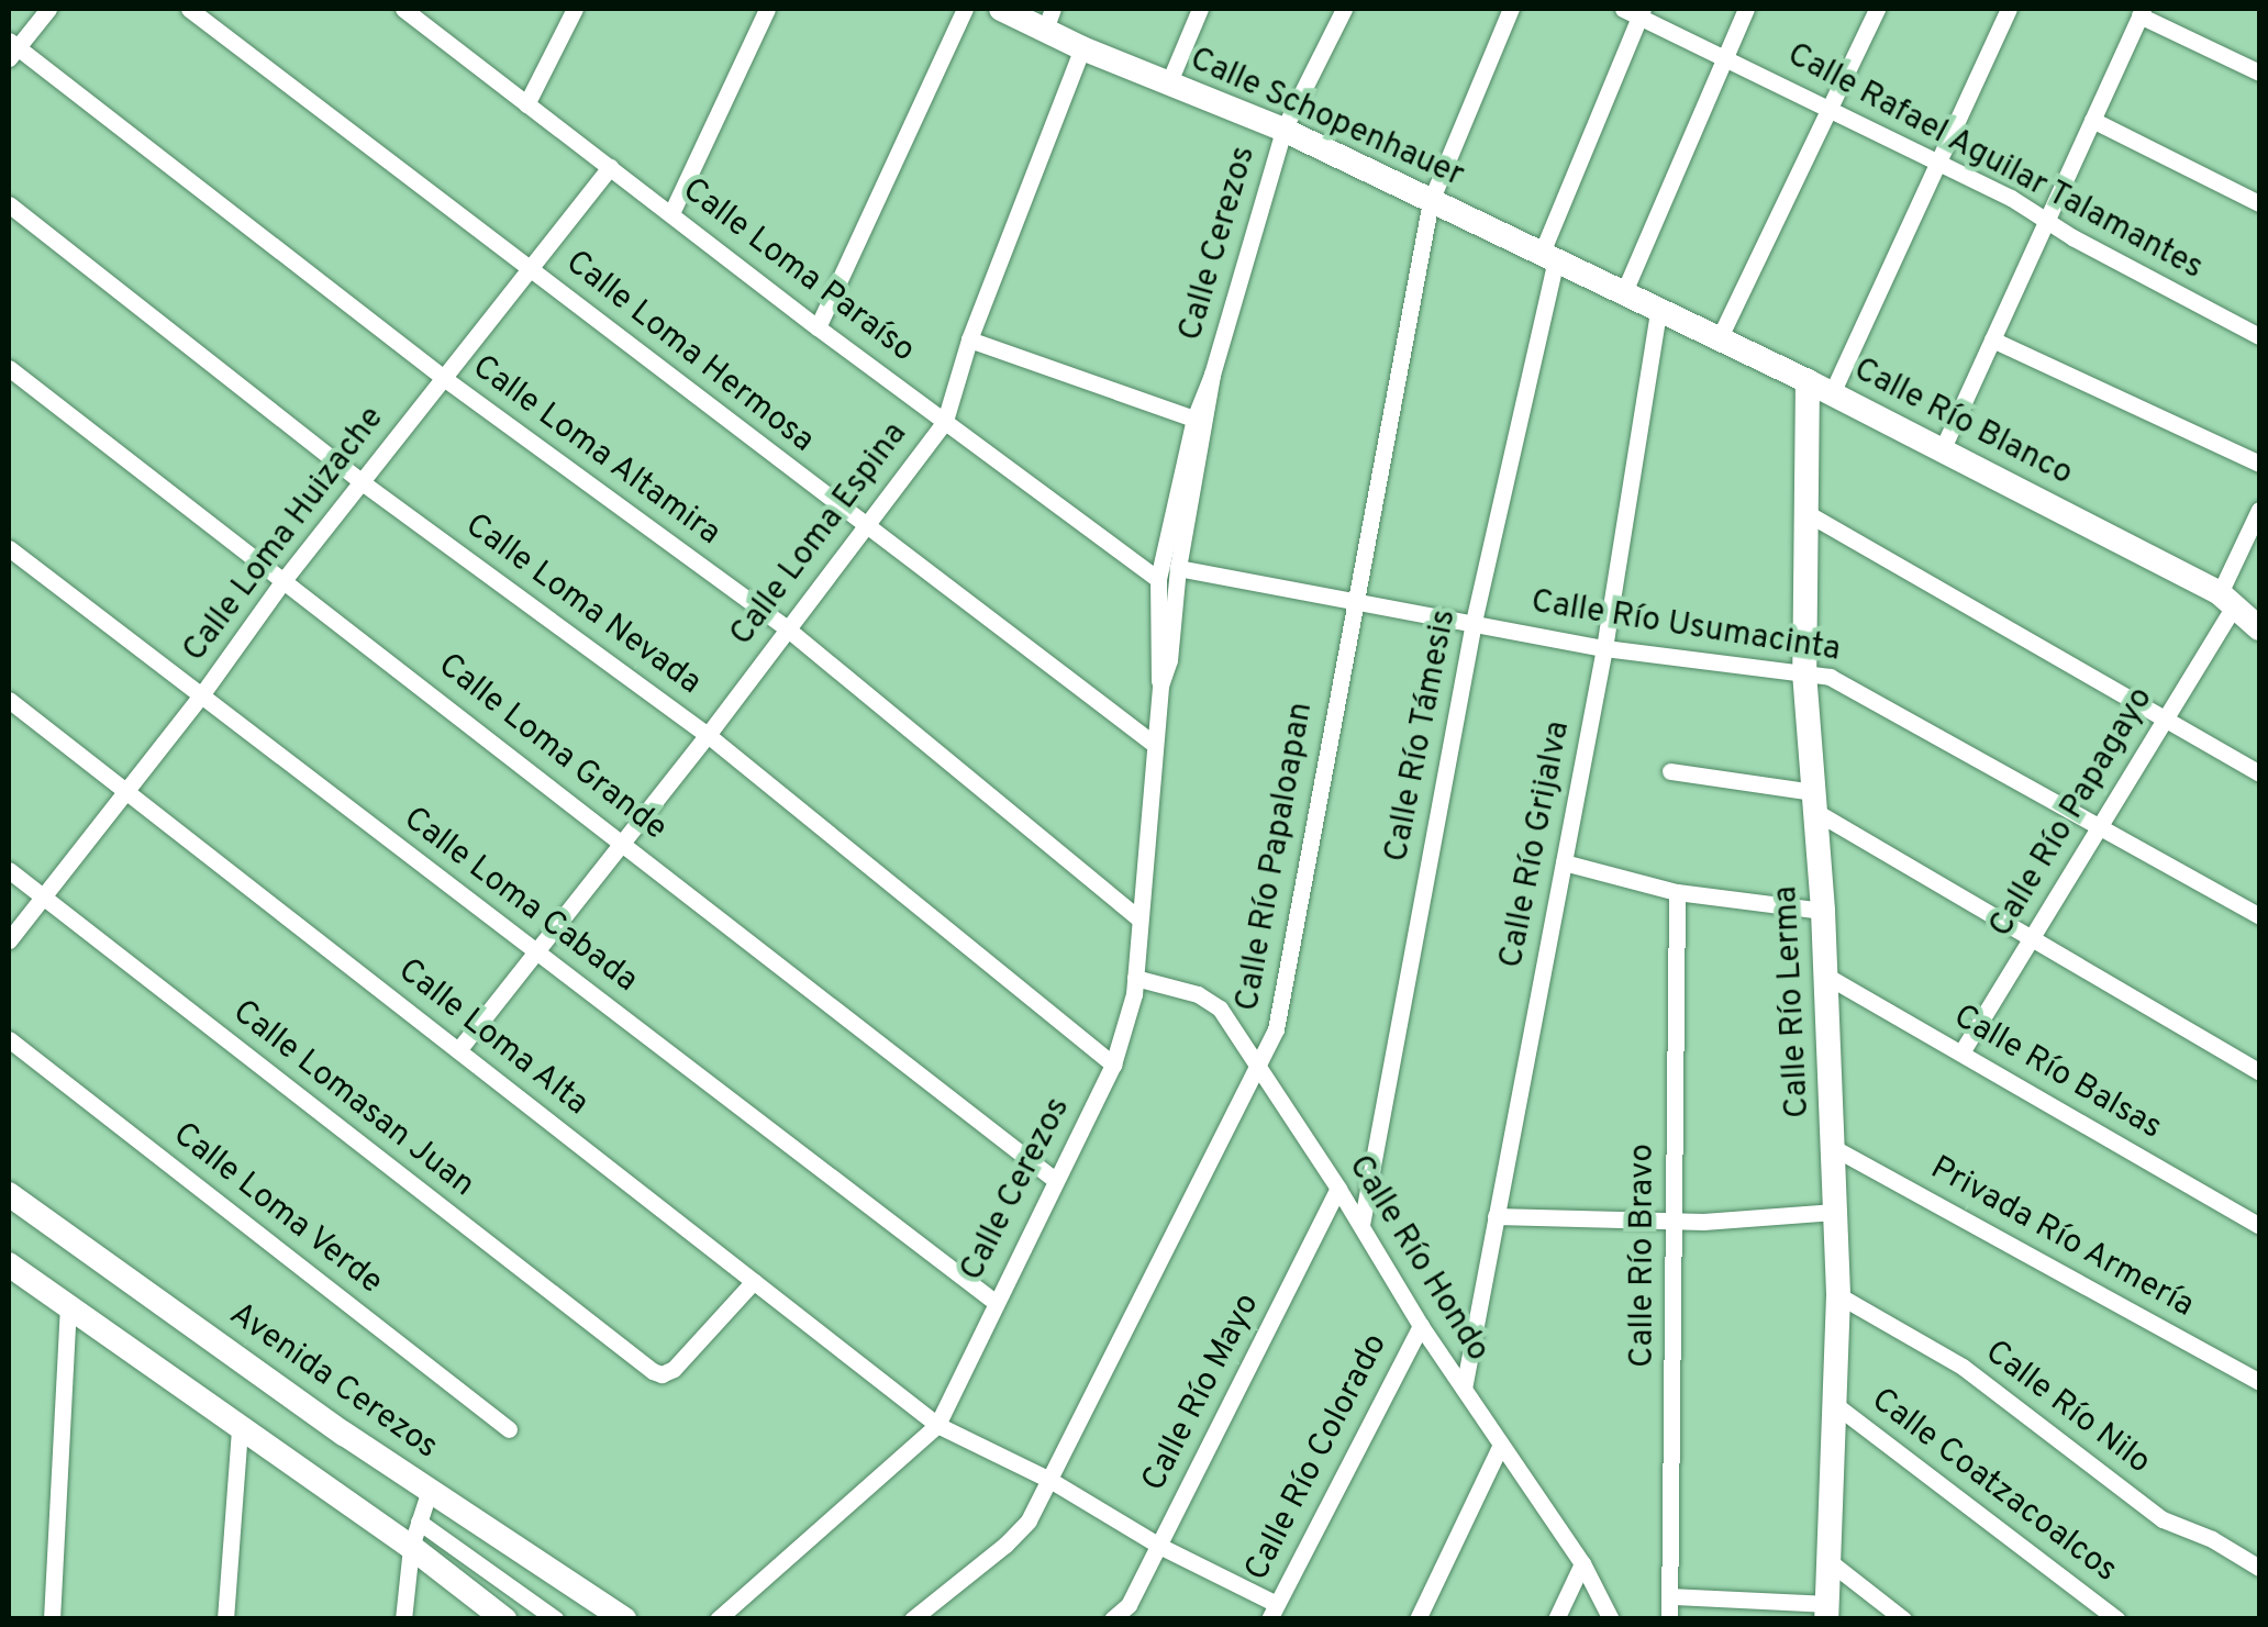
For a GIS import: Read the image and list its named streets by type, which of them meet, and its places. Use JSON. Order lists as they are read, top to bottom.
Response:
{
  "streets": {
    "street": [
      "Calle Schopenhauer",
      "Calle Rafael Aguilar Talamantes",
      "Calle Cerezos",
      "Calle Loma Paraíso",
      "Calle Loma Hermosa",
      "Calle Río Blanco",
      "Calle Loma Altamira",
      "Calle Loma Huizache",
      "Calle Loma Espina",
      "Calle Loma Nevada",
      "Calle Río Usumacinta",
      "Calle Río Támesis",
      "Calle Loma Grande",
      "Calle Río Papagayo",
      "Calle Río Grijalva",
      "Calle Río Papaloapan",
      "Calle Loma Cabada",
      "Calle Río Lerma",
      "Calle Loma Alta",
      "Calle Río Balsas",
      "Calle Lomasan Juan",
      "Calle Loma Verde",
      "Privada Río Armería",
      "Calle Río Bravo",
      "Calle Río Hondo",
      "Avenida Cerezos",
      "Calle Río Mayo",
      "Calle Río Nilo",
      "Calle Río Colorado",
      "Calle Coatzacoalcos"
    ]
  },
  "crossings": [
    ["Calle Schopenhauer", "Calle Cerezos"],
    ["Calle Schopenhauer", "Calle Río Blanco"],
    ["Calle Schopenhauer", "Calle Loma Espina"],
    ["Calle Schopenhauer", "Calle Río Támesis"],
    ["Calle Schopenhauer", "Calle Río Papaloapan"],
    ["Calle Rafael Aguilar Talamantes", "Calle Río Támesis"],
    ["Calle Cerezos", "Calle Loma Paraíso"],
    ["Calle Cerezos", "Calle Loma Hermosa"],
    ["Calle Cerezos", "Calle Loma Altamira"],
    ["Calle Cerezos", "Calle Loma Nevada"],
    ["Calle Cerezos", "Calle Río Usumacinta"],
    ["Calle Cerezos", "Calle Loma Grande"],
    ["Calle Cerezos", "Calle Loma Cabada"],
    ["Calle Cerezos", "Calle Loma Alta"],
    ["Calle Cerezos", "Calle Río Hondo"],
    ["Calle Loma Paraíso", "Calle Loma Huizache"],
    ["Calle Loma Paraíso", "Calle Loma Espina"],
    ["Calle Loma Hermosa", "Calle Loma Huizache"],
    ["Calle Loma Hermosa", "Calle Loma Espina"],
    ["Calle Río Blanco", "Calle Río Papagayo"],
    ["Calle Río Blanco", "Calle Río Grijalva"],
    ["Calle Río Blanco", "Calle Río Lerma"],
    ["Calle Loma Altamira", "Calle Loma Huizache"],
    ["Calle Loma Altamira", "Calle Loma Espina"],
    ["Calle Loma Huizache", "Calle Loma Nevada"],
    ["Calle Loma Huizache", "Calle Loma Grande"],
    ["Calle Loma Huizache", "Calle Loma Cabada"],
    ["Calle Loma Huizache", "Calle Loma Alta"],
    ["Calle Loma Huizache", "Calle Lomasan Juan"],
    ["Calle Loma Espina", "Calle Loma Nevada"],
    ["Calle Loma Espina", "Calle Loma Grande"],
    ["Calle Loma Espina", "Calle Loma Cabada"],
    ["Calle Loma Espina", "Calle Loma Alta"],
    ["Calle Río Usumacinta", "Calle Río Támesis"],
    ["Calle Río Usumacinta", "Calle Río Papagayo"],
    ["Calle Río Usumacinta", "Calle Río Grijalva"],
    ["Calle Río Usumacinta", "Calle Río Papaloapan"],
    ["Calle Río Usumacinta", "Calle Río Lerma"],
    ["Calle Río Támesis", "Calle Río Hondo"],
    ["Calle Río Papagayo", "Calle Río Balsas"],
    ["Calle Río Grijalva", "Calle Río Hondo"],
    ["Calle Río Papaloapan", "Calle Loma Alta"],
    ["Calle Río Papaloapan", "Calle Río Hondo"],
    ["Calle Río Lerma", "Calle Río Balsas"],
    ["Calle Río Lerma", "Privada Río Armería"],
    ["Calle Río Lerma", "Calle Río Nilo"],
    ["Calle Río Lerma", "Calle Coatzacoalcos"],
    ["Calle Loma Alta", "Calle Lomasan Juan"],
    ["Calle Loma Alta", "Calle Río Mayo"],
    ["Calle Loma Alta", "Calle Río Colorado"],
    ["Calle Río Hondo", "Calle Río Mayo"],
    ["Calle Río Hondo", "Calle Río Colorado"]
  ]
}
